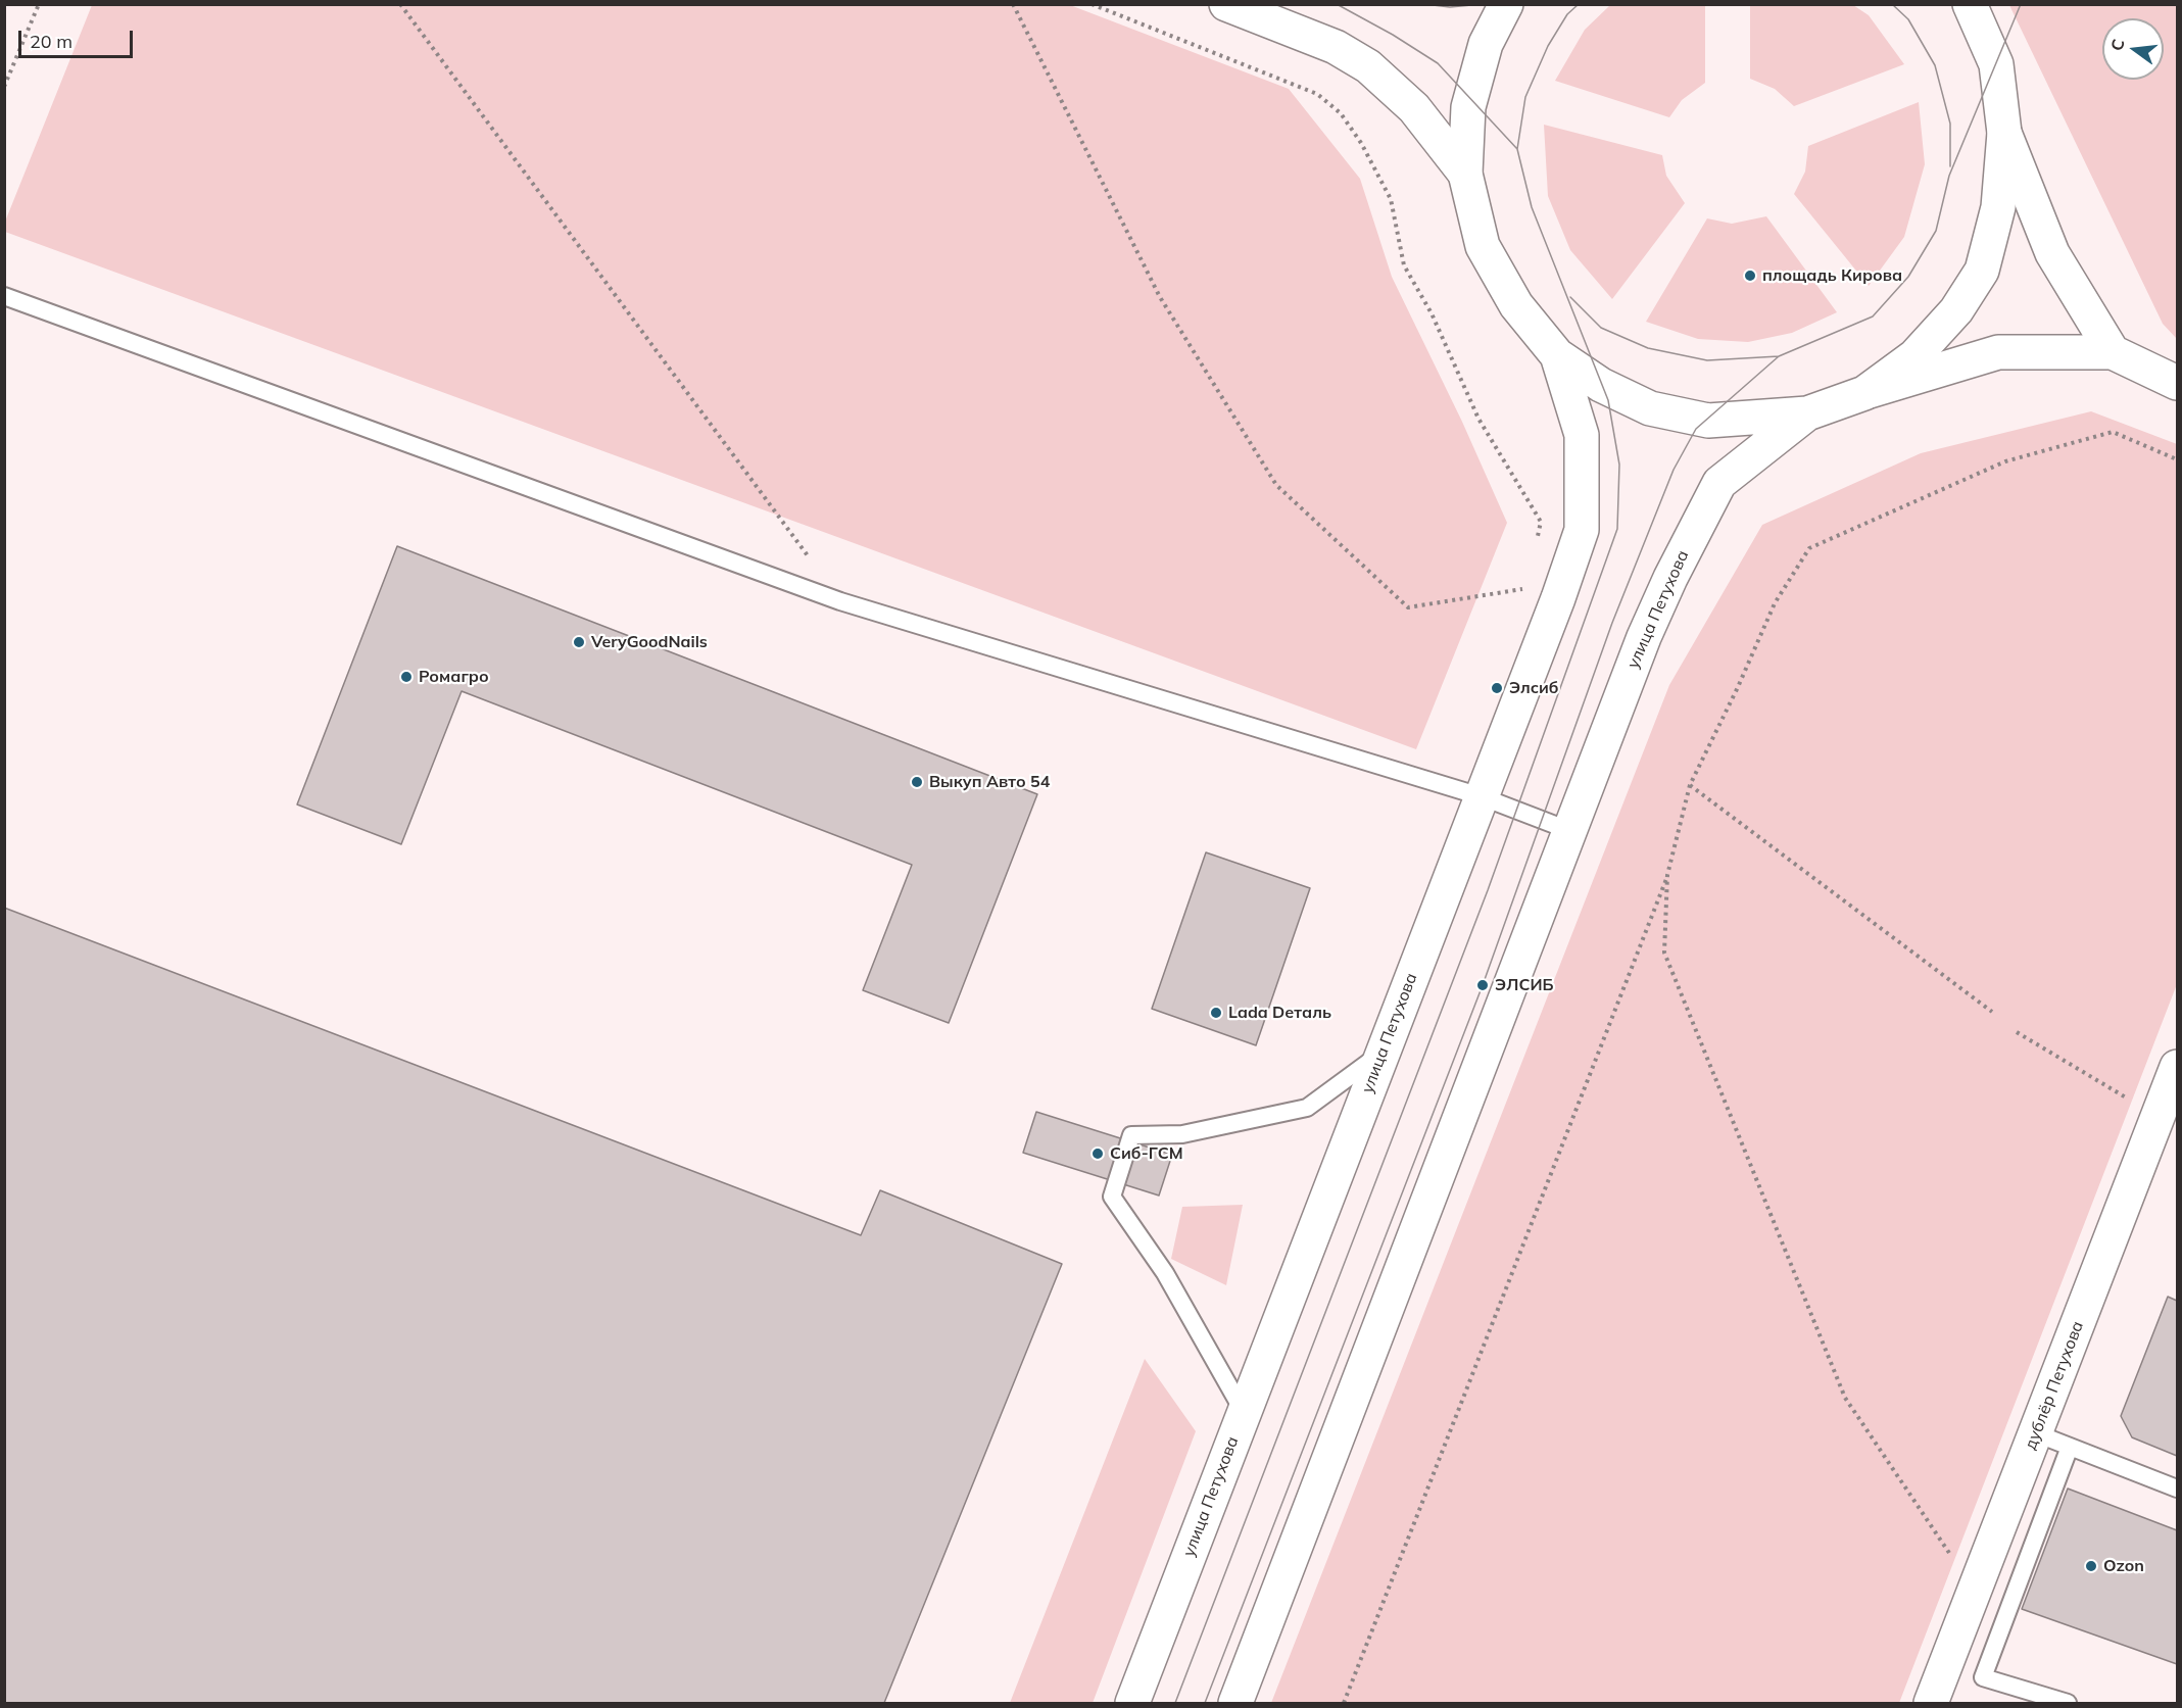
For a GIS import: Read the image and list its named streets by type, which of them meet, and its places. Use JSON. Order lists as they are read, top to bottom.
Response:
{
  "streets": {
    "main road": ["улица Петухова", "дублёр Петухова"]
  },
  "places": [
    "площадь Кирова",
    "VeryGoodNails",
    "Ромагро",
    "Элсиб",
    "Выкуп Авто 54",
    "ЭЛСИБ",
    "Lada Dеталь",
    "Сиб-ГСМ",
    "Ozon"
  ],
  "scale_bar": "20 m",
  "north": "left"
}
